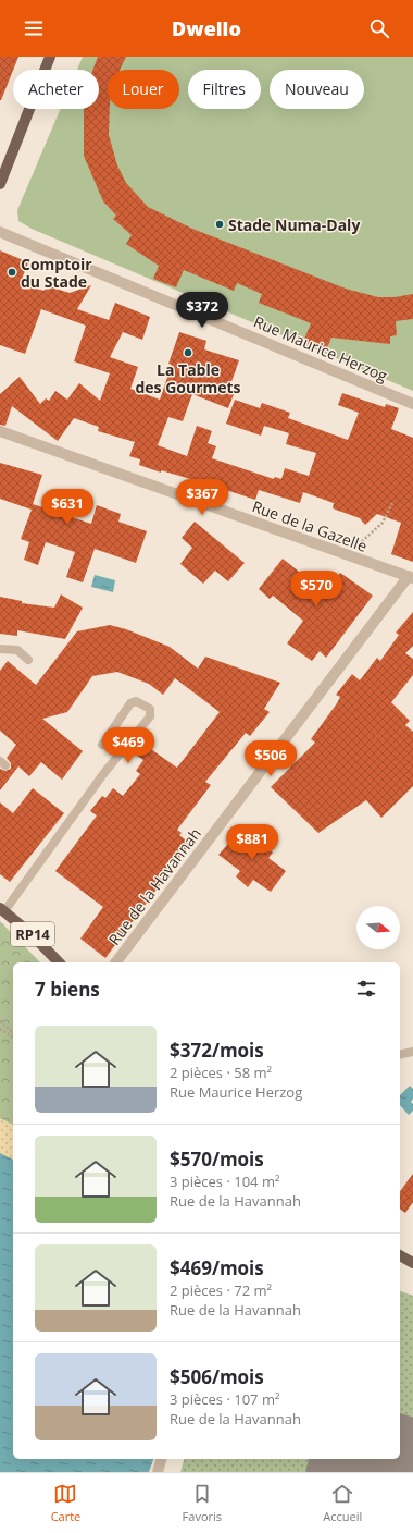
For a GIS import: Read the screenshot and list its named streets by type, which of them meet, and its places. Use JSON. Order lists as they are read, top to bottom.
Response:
{
  "streets": {
    "main road": ["RP14"],
    "street": ["Rue Maurice Herzog", "Rue de la Gazelle", "Rue de la Havannah"]
  },
  "crossings": [
    ["Rue de la Gazelle", "Rue de la Havannah"]
  ],
  "places": ["Stade Numa-Daly", "Comptoir du Stade", "La Table des Gourmets"],
  "north": "right",
  "page": {
    "header": "Dwello",
    "chip": [
      "Acheter",
      "Louer",
      "Filtres",
      "Nouveau"
    ],
    "price": [
      "$372",
      "$367",
      "$631",
      "$570",
      "$469",
      "$506",
      "$881"
    ],
    "heading": "7 biens",
    "list": [
      {
        "name": "$372/mois",
        "note": "2 pièces · 58 m² · Rue Maurice Herzog"
      },
      {
        "name": "$570/mois",
        "note": "3 pièces · 104 m² · Rue de la Havannah"
      },
      {
        "name": "$469/mois",
        "note": "2 pièces · 72 m² · Rue de la Havannah"
      },
      {
        "name": "$506/mois",
        "note": "3 pièces · 107 m² · Rue de la Havannah"
      }
    ],
    "tabs": ["Carte", "Favoris", "Accueil"]
  }
}
